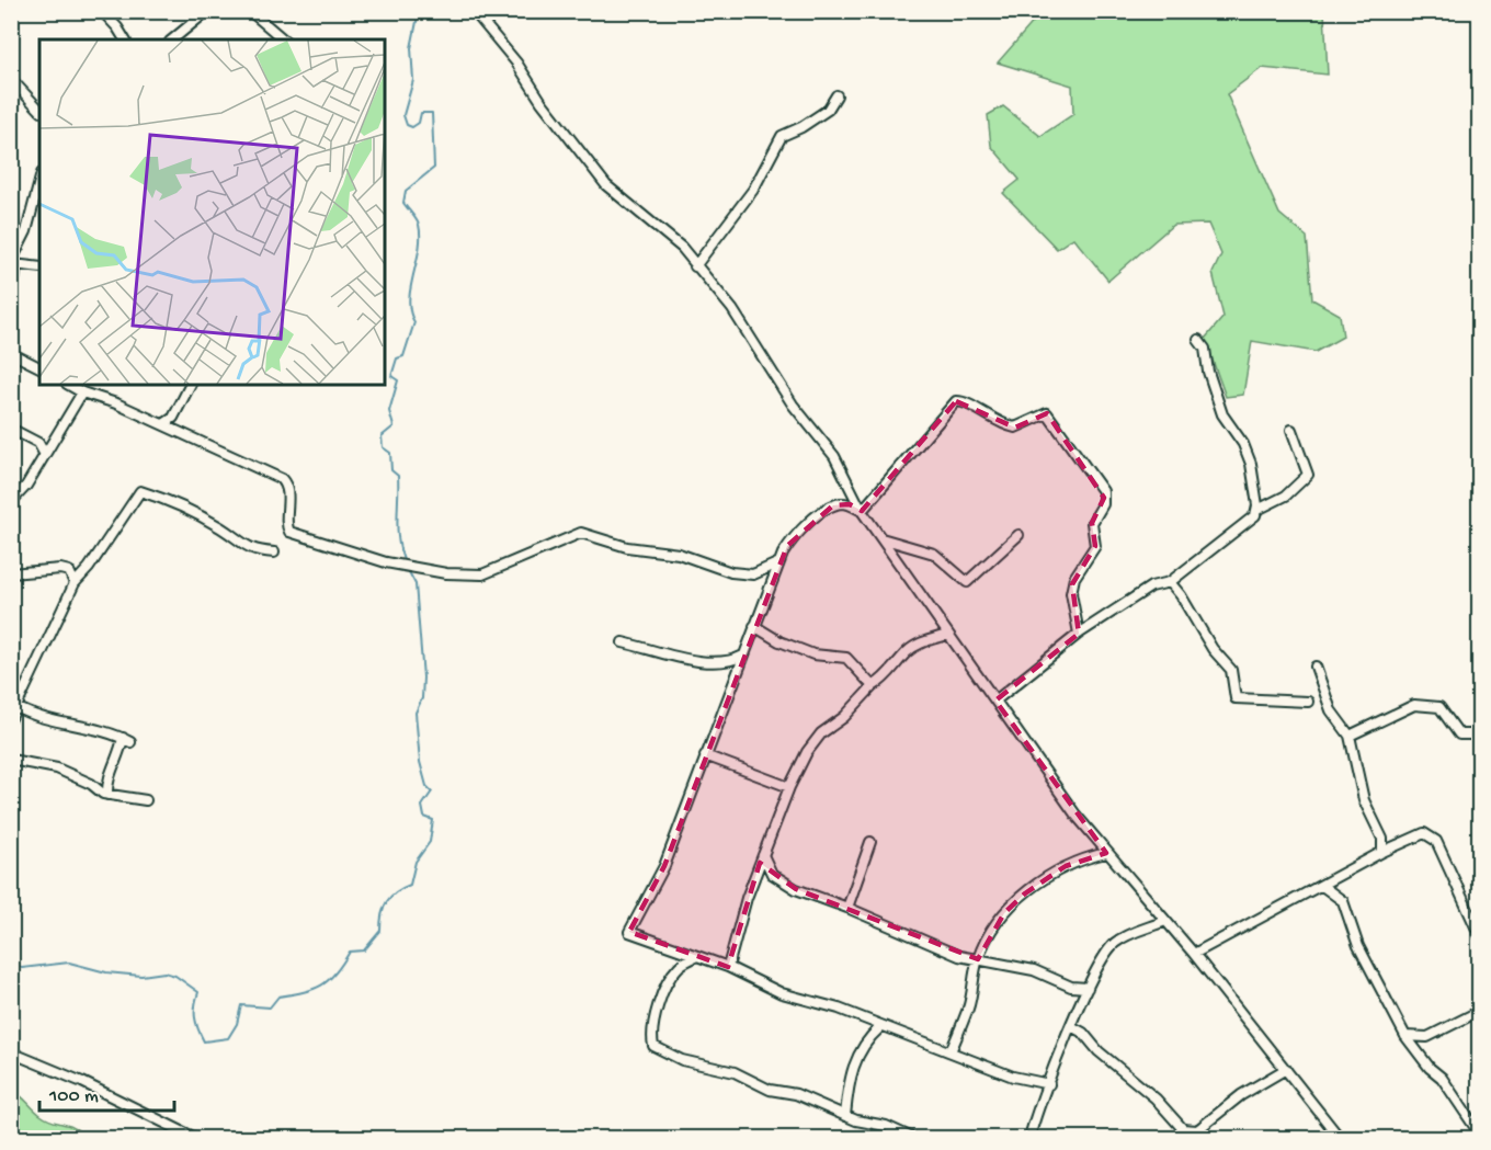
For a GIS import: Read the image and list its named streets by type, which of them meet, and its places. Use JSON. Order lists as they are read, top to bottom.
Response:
{
  "scale_bar": "100 m"
}
